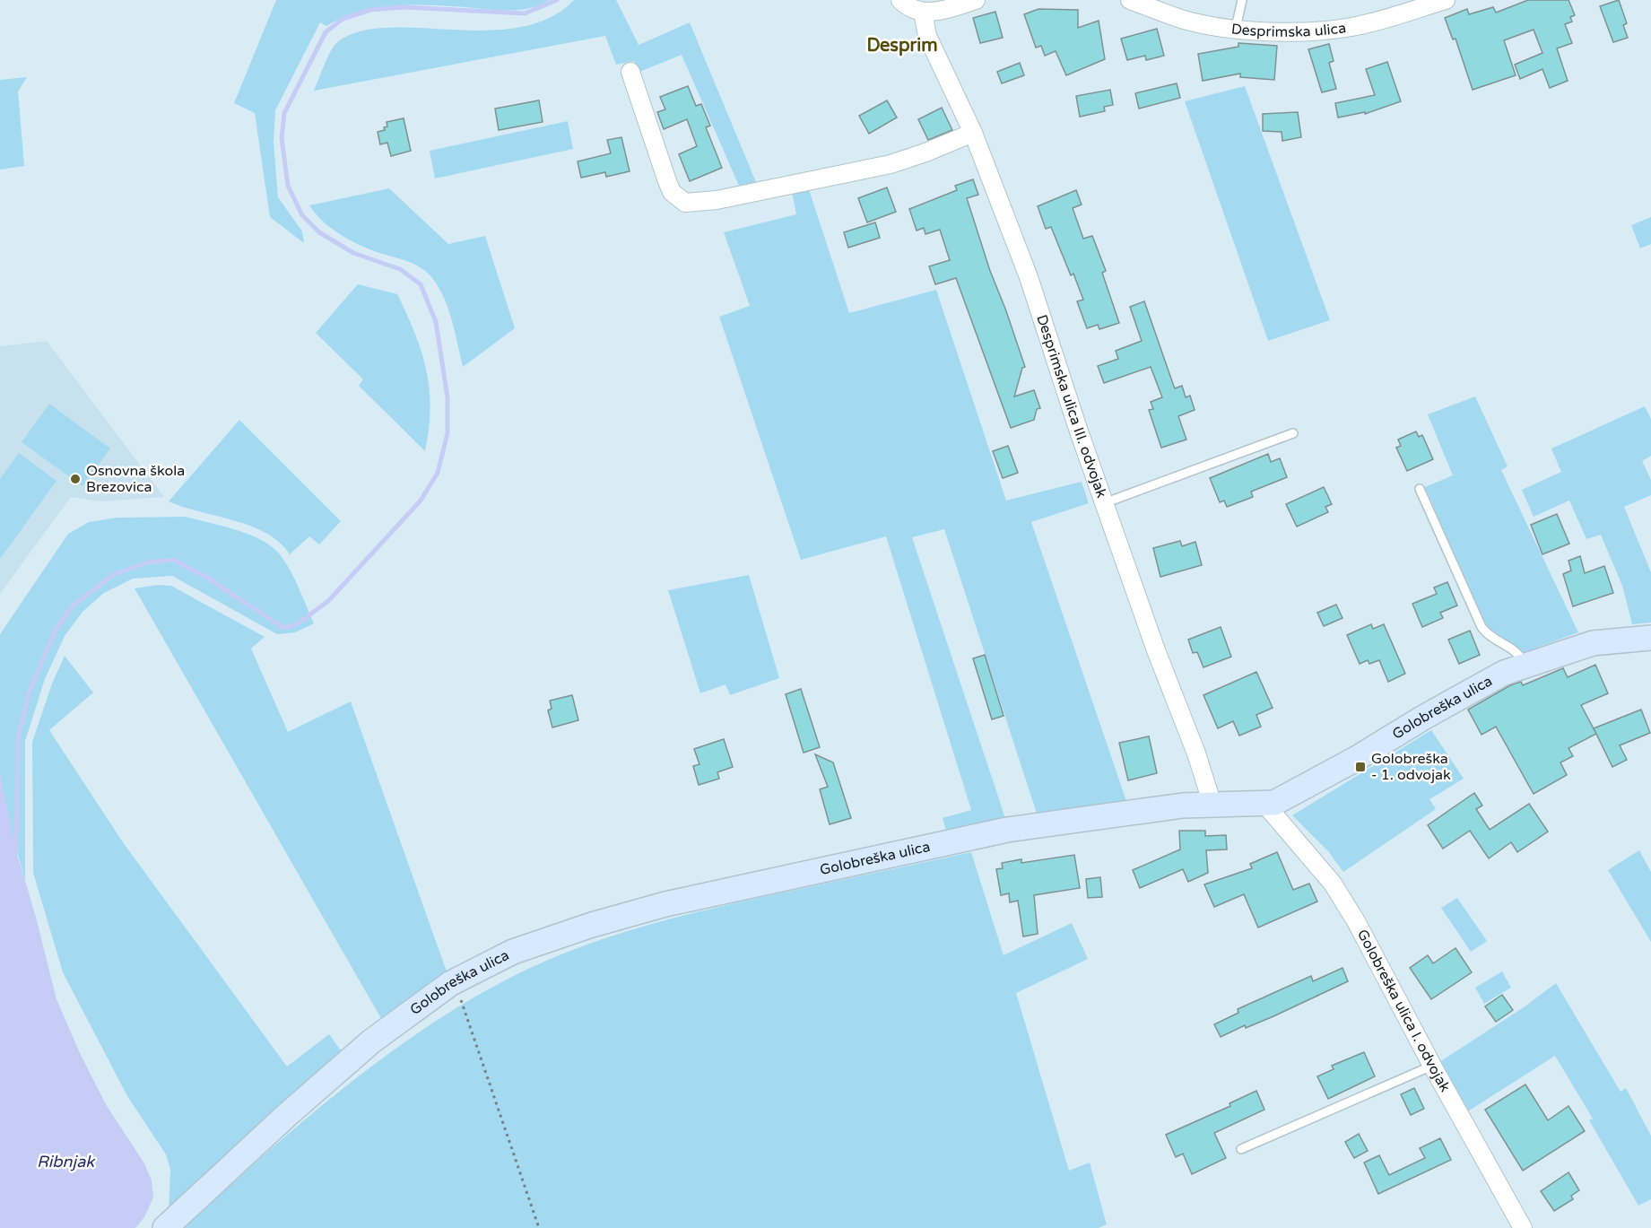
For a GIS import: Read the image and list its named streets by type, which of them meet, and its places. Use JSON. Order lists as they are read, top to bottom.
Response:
{
  "streets": {
    "street": [
      "Desprimska ulica",
      "Desprimska ulica III. odvojak",
      "Golobreška ulica",
      "Golobreška ulica I. odvojak"
    ]
  },
  "crossings": [
    ["Desprimska ulica III. odvojak", "Golobreška ulica"],
    ["Golobreška ulica", "Golobreška ulica I. odvojak"]
  ],
  "districts": ["Desprim"],
  "water": ["Ribnjak"],
  "places": {
    "other": ["Osnovna škola Brezovica"],
    "transit": ["Golobreška - 1. odvojak"]
  }
}
